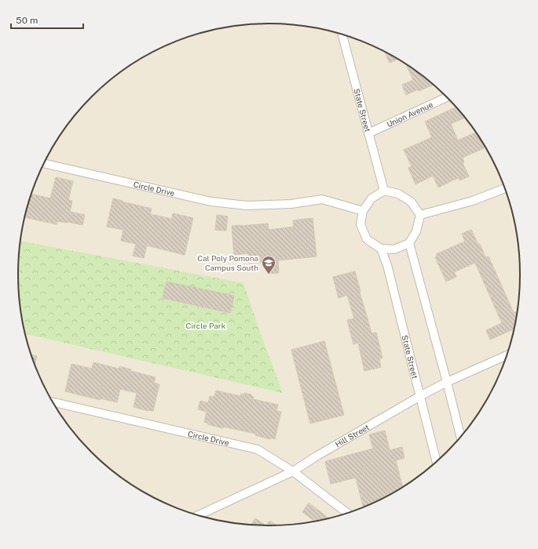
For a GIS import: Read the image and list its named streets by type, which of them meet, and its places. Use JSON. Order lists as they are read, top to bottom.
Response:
{
  "streets": {
    "street": [
      "State Street",
      "Union Avenue",
      "Circle Drive",
      "Hill Street"
    ]
  },
  "crossings": [
    ["State Street", "Union Avenue"],
    ["State Street", "Circle Drive"],
    ["State Street", "Hill Street"],
    ["Circle Drive", "Hill Street"]
  ],
  "parks": ["Circle Park"],
  "places": {
    "school or university": ["Cal Poly Pomona Campus South"]
  },
  "scale_bar": "50 m"
}
